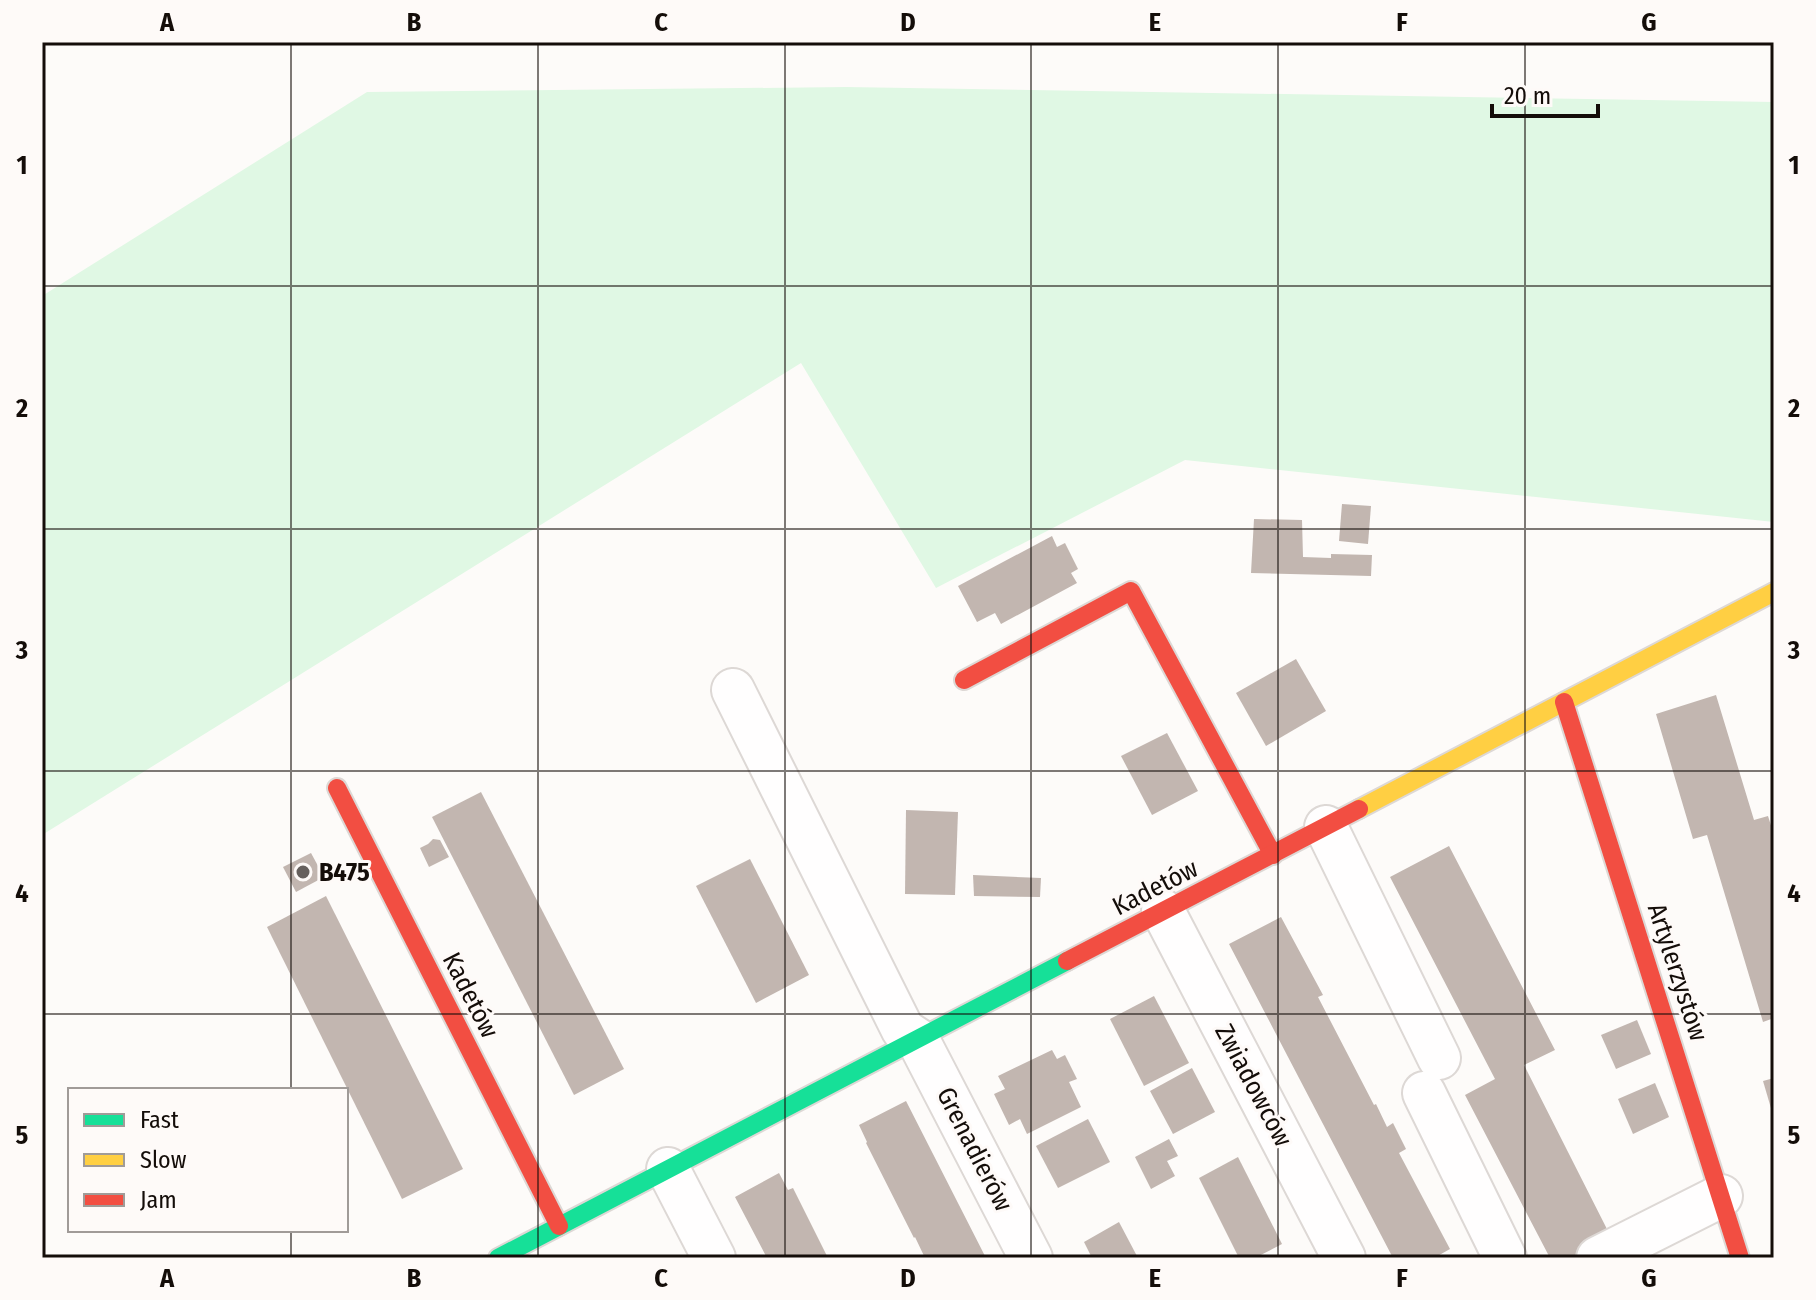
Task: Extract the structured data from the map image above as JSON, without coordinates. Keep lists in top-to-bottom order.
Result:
{
  "streets": {
    "street": [
      "Kadetów",
      "Artylerzystów",
      "Zwiadowców",
      "Grenadierów"
    ]
  },
  "crossings": [
    ["Kadetów", "Artylerzystów"],
    ["Kadetów", "Zwiadowców"],
    ["Kadetów", "Grenadierów"]
  ],
  "places": ["B475"],
  "legend": ["Fast", "Slow", "Jam"],
  "scale_bar": "20 m",
  "grid": {
    "columns": [
      "A",
      "B",
      "C",
      "D",
      "E",
      "F",
      "G"
    ],
    "rows": [
      "1",
      "2",
      "3",
      "4",
      "5"
    ]
  }
}
